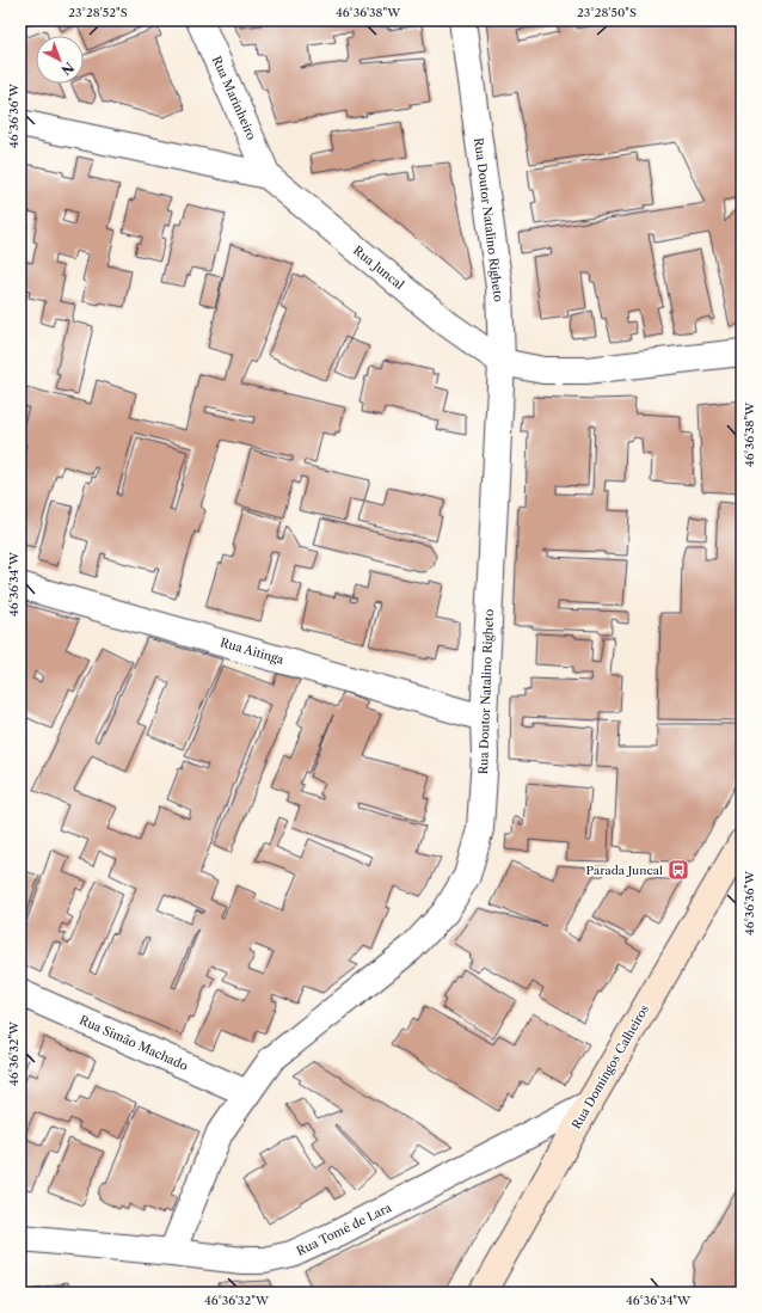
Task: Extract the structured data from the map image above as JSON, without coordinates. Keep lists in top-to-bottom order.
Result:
{
  "streets": {
    "main road": ["Rua Domingos Calheiros"],
    "street": [
      "Rua Marinheiro",
      "Rua Doutor Natalino Righeto",
      "Rua Juncal",
      "Rua Aitinga",
      "Rua Simão Machado",
      "Rua Tomé de Lara"
    ]
  },
  "crossings": [
    ["Rua Marinheiro", "Rua Juncal"],
    ["Rua Doutor Natalino Righeto", "Rua Juncal"],
    ["Rua Doutor Natalino Righeto", "Rua Aitinga"],
    ["Rua Doutor Natalino Righeto", "Rua Simão Machado"],
    ["Rua Doutor Natalino Righeto", "Rua Tomé de Lara"],
    ["Rua Domingos Calheiros", "Rua Tomé de Lara"]
  ],
  "places": {
    "bus stop": ["Parada Juncal"]
  },
  "north": "bottom right",
  "coordinates": [
    "23°28'52\"S",
    "46°36'38\"W",
    "23°28'50\"S",
    "46°36'36\"W",
    "46°36'34\"W",
    "46°36'32\"W"
  ]
}
